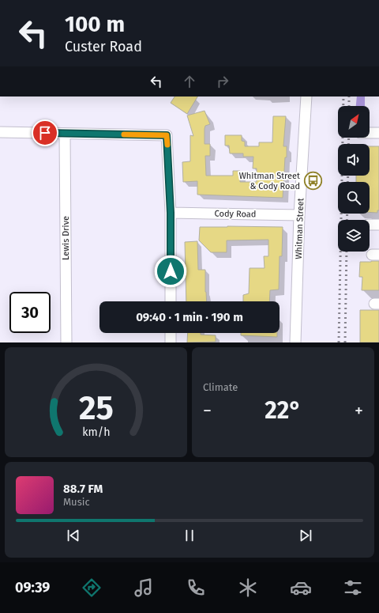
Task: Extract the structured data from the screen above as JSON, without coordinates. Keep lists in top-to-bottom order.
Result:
{
  "streets": {
    "street": ["Cody Road", "Whitman Street", "Lewis Drive"]
  },
  "crossings": [
    ["Cody Road", "Whitman Street"]
  ],
  "places": {
    "bus stop": ["Whitman Street & Cody Road"]
  },
  "north": "top right",
  "page": {
    "turn": ["100 m", "Custer Road"],
    "limit": "30",
    "trip": "09:40 · 1 min · 190 m",
    "tile": "Climate",
    "heat": ["−", "22°", "+"],
    "song": ["88.7 FM", "Music"],
    "tabs": "09:39",
    "gauge": ["25", "km/h"]
  }
}
